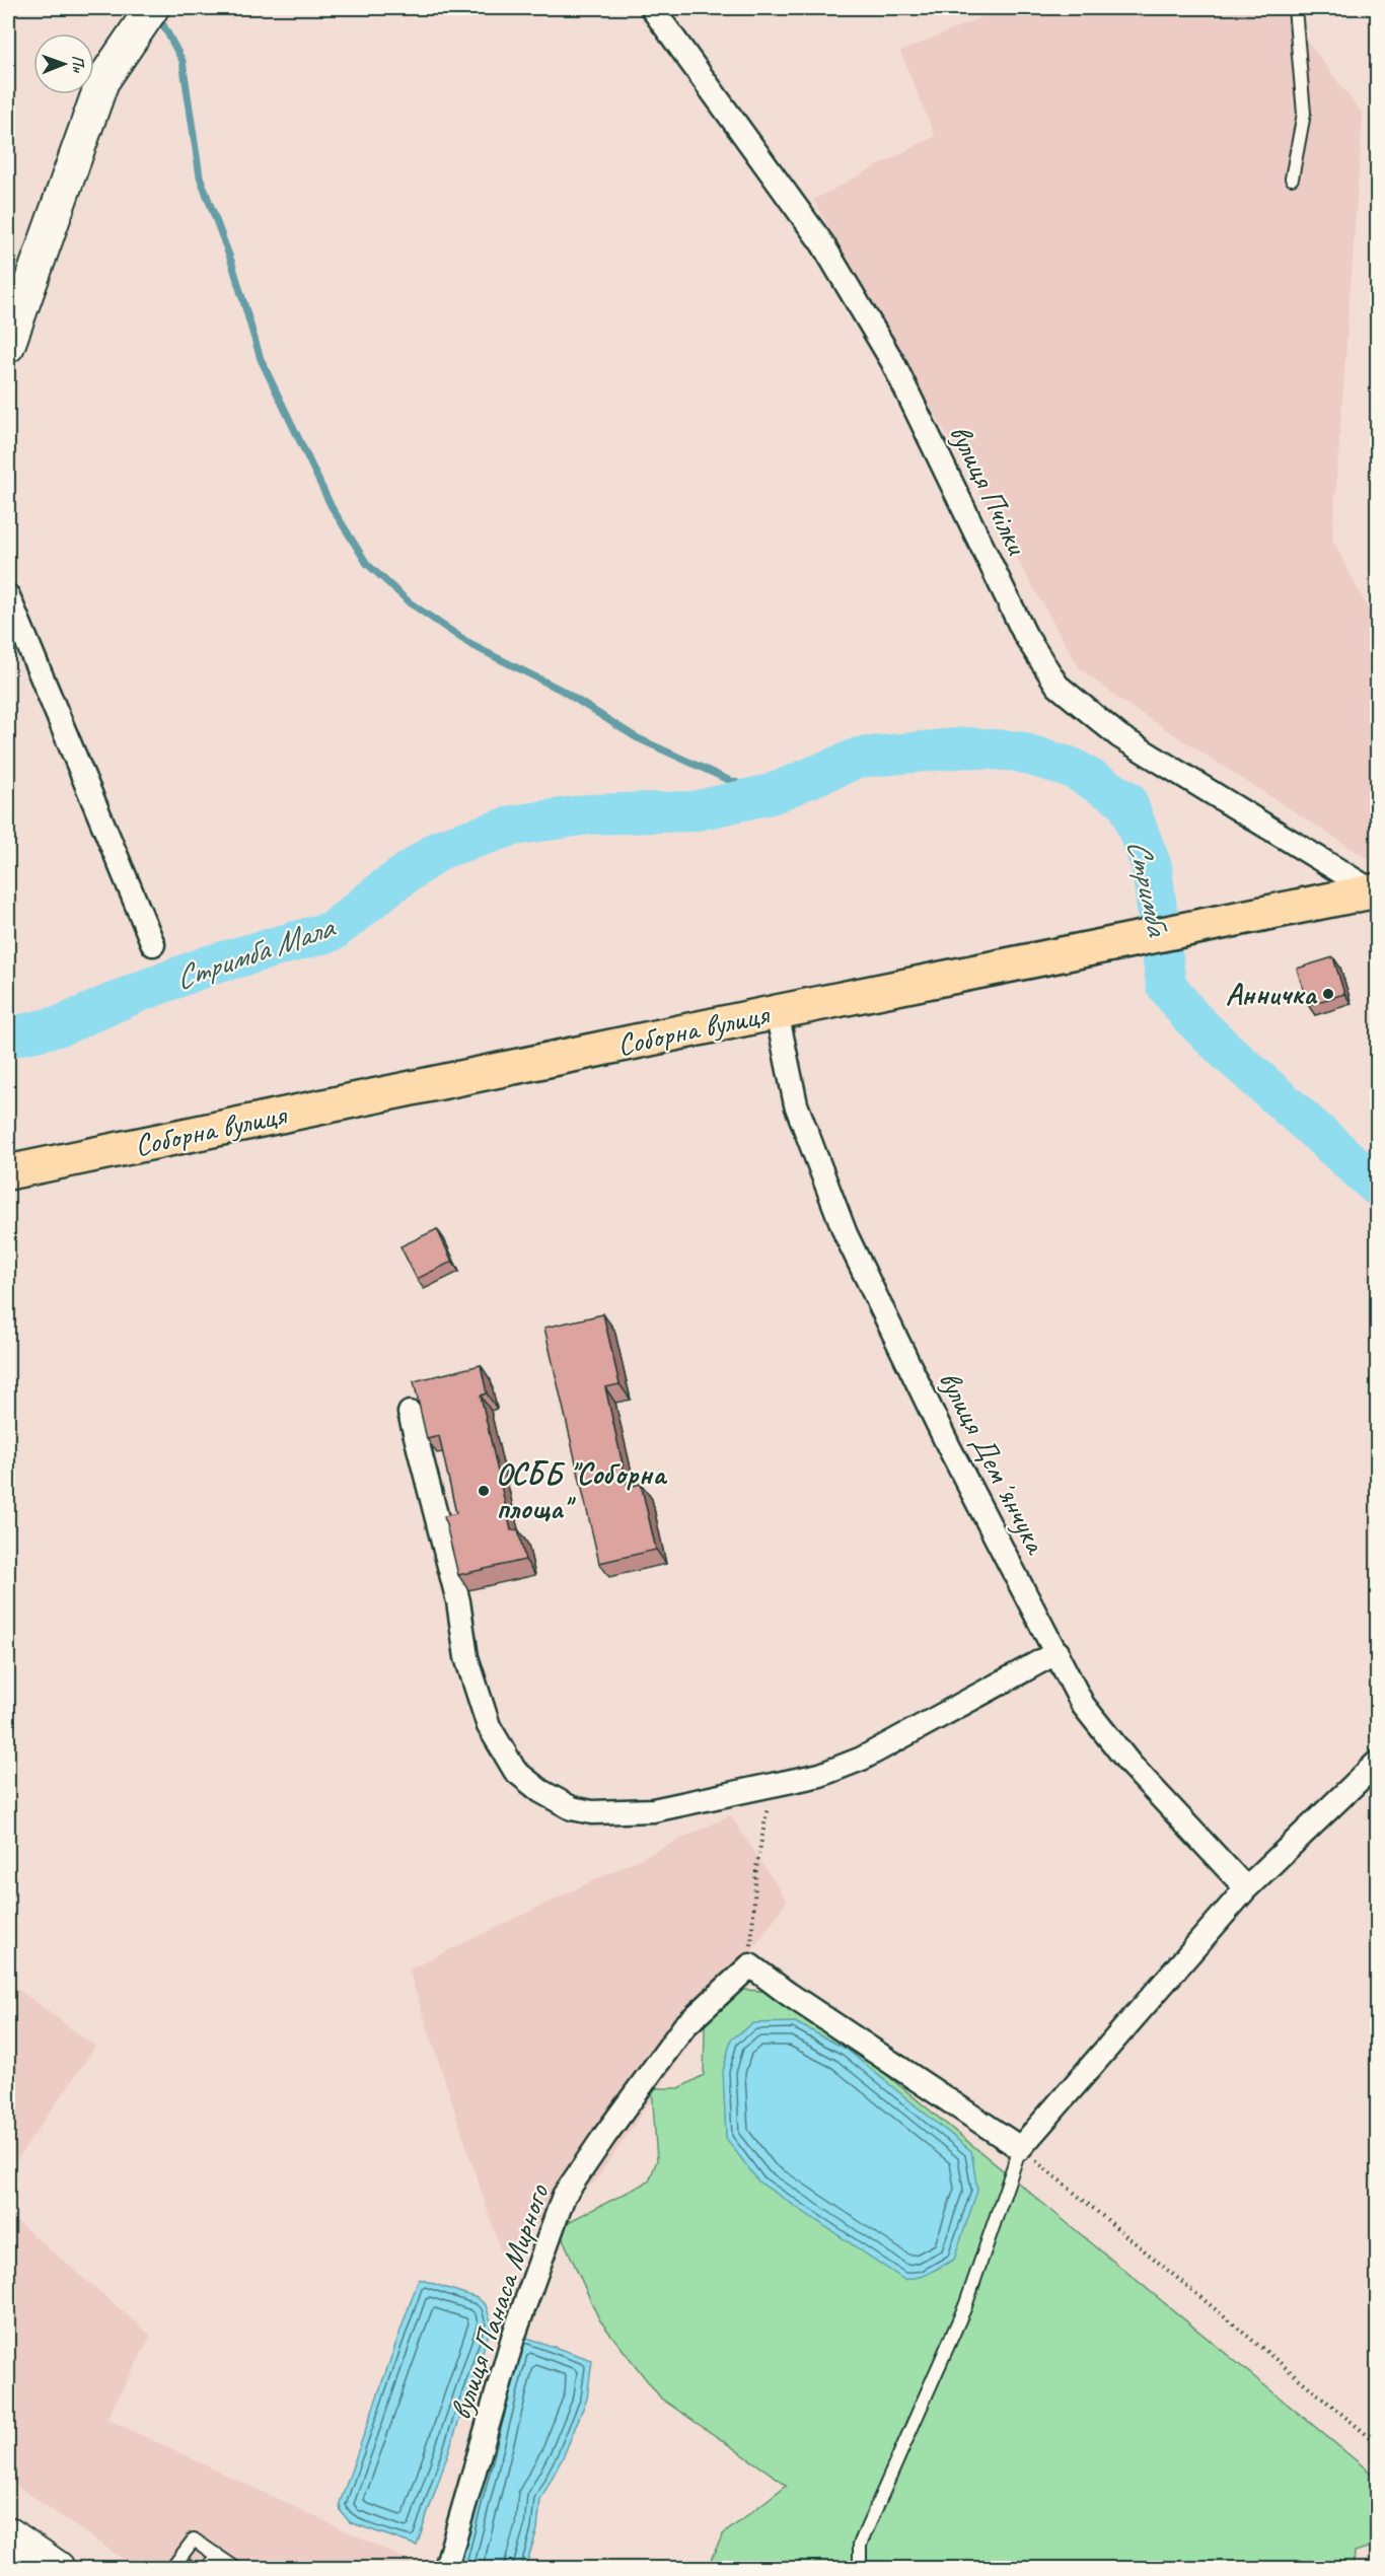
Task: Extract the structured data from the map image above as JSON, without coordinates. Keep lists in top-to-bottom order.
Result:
{
  "streets": {
    "main road": ["Соборна вулиця"],
    "street": ["вулиця Пчілки", "вулиця Демʼянчука", "вулиця Панаса Мирного"]
  },
  "crossings": [
    ["вулиця Пчілки", "Соборна вулиця"],
    ["Соборна вулиця", "вулиця Демʼянчука"]
  ],
  "water": ["Стримба", "Стримба Мала"],
  "places": ["Анничка", "ОСББ \"Соборна площа\""],
  "north": "right"
}
